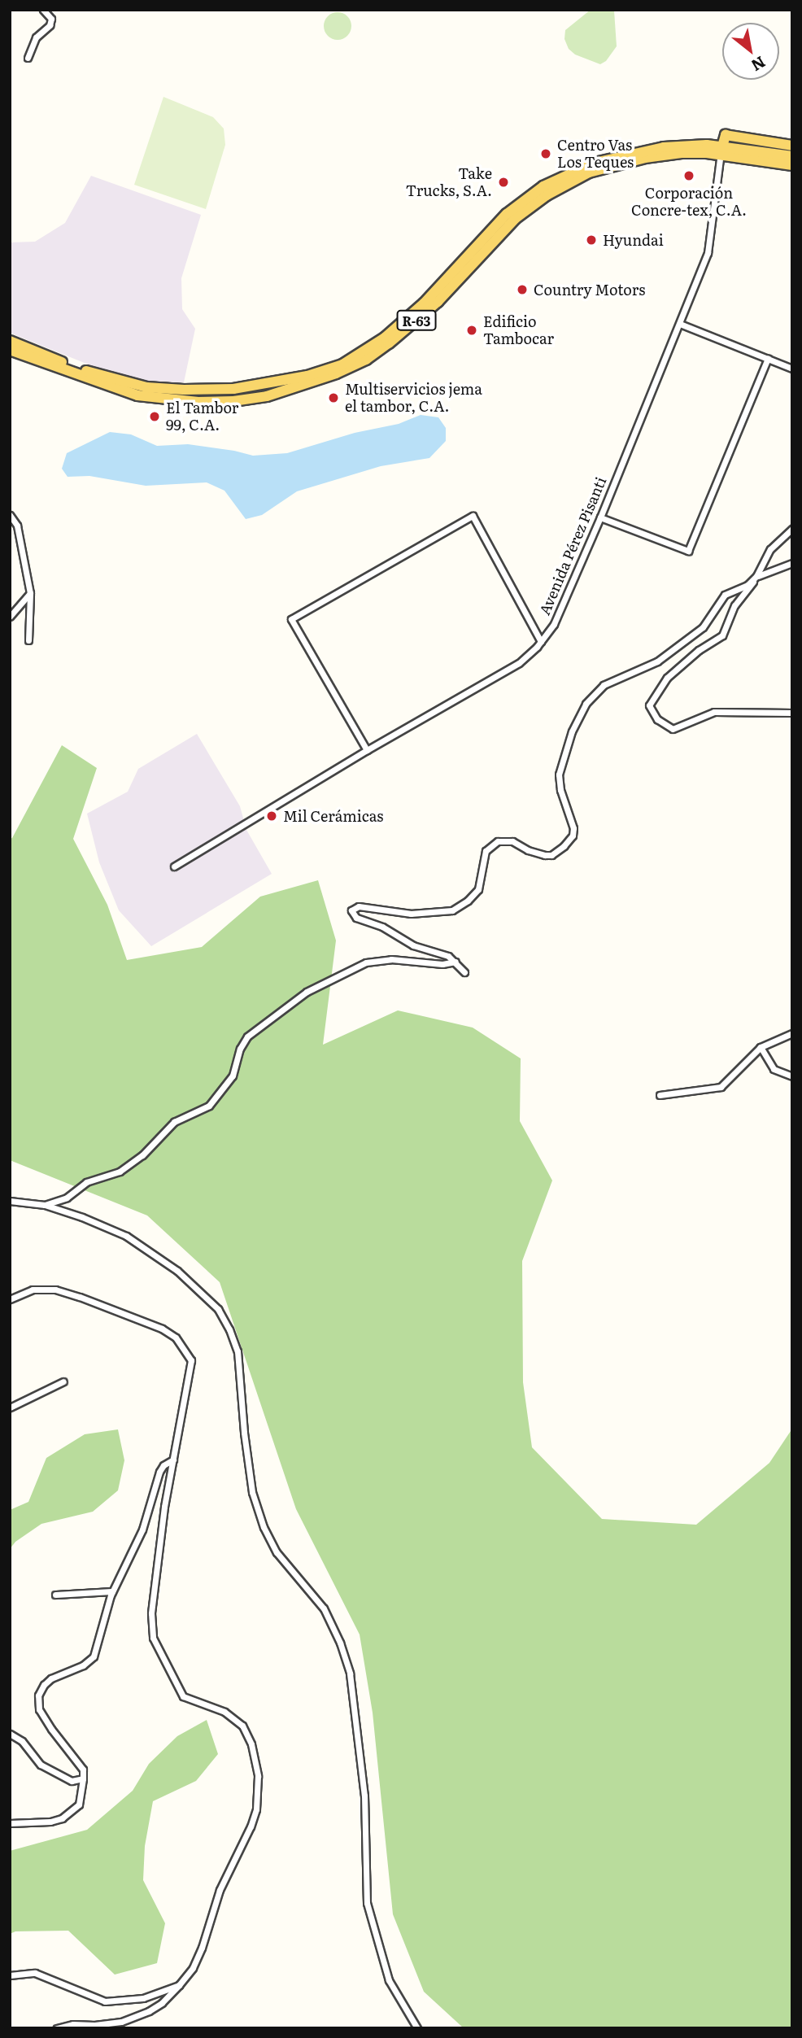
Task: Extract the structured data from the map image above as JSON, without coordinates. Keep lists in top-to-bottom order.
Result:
{
  "streets": {
    "main road": ["R-63"],
    "street": ["Avenida Pérez Pisanti"]
  },
  "crossings": [
    ["R-63", "Avenida Pérez Pisanti"]
  ],
  "places": [
    "Centro Vas Los Teques",
    "Corporación Concre-tex, C.A.",
    "Take Trucks, S.A.",
    "Hyundai",
    "Country Motors",
    "Edificio Tambocar",
    "Multiservicios jema el tambor, C.A.",
    "El Tambor 99, C.A.",
    "Mil Cerámicas"
  ],
  "north": "bottom right"
}
